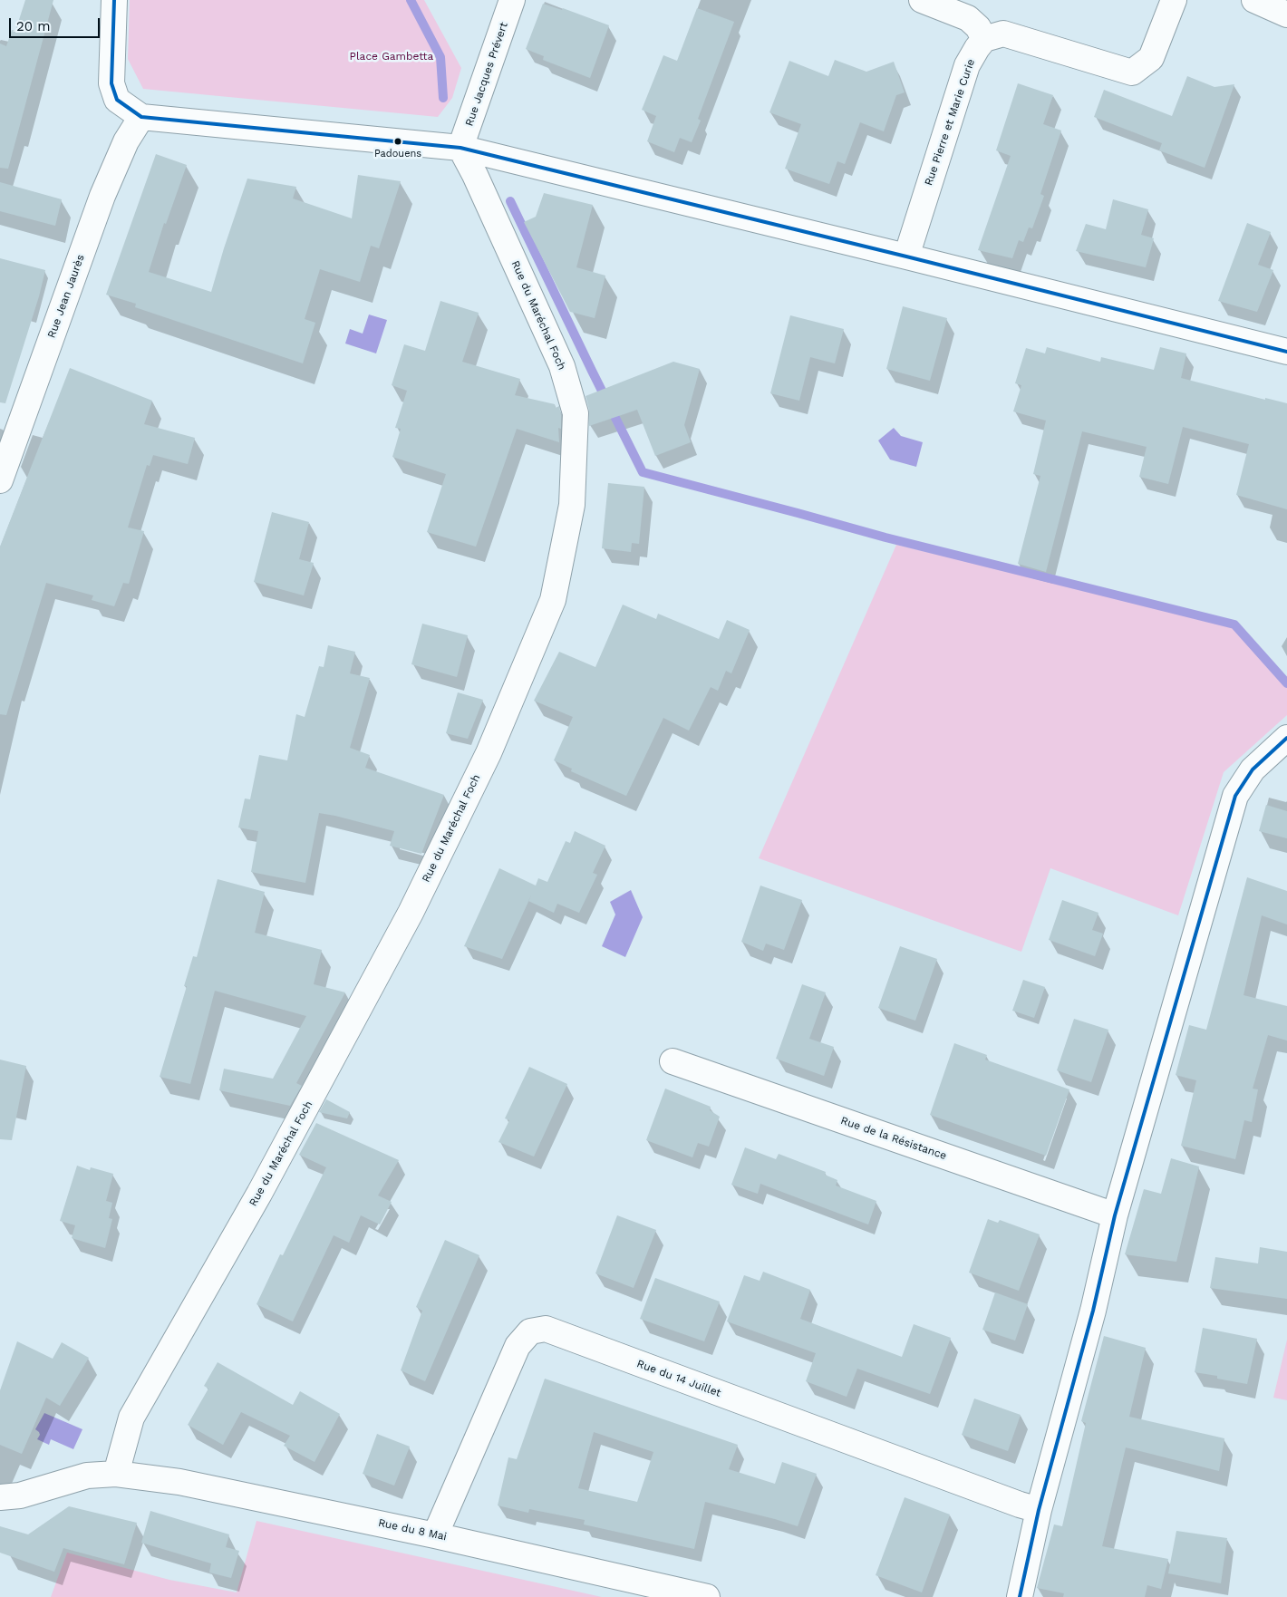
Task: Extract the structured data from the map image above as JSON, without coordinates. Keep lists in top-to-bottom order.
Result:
{
  "streets": {
    "street": [
      "Rue Jacques Prévert",
      "Rue Pierre et Marie Curie",
      "Rue Jean Jaurès",
      "Rue du Maréchal Foch",
      "Rue de la Résistance",
      "Rue du 14 Juillet",
      "Rue du 8 Mai"
    ]
  },
  "crossings": [
    ["Rue Jacques Prévert", "Rue du Maréchal Foch"],
    ["Rue du Maréchal Foch", "Rue du 8 Mai"],
    ["Rue du 14 Juillet", "Rue du 8 Mai"]
  ],
  "parks": ["Place Gambetta"],
  "places": ["Padouens"],
  "scale_bar": "20 m"
}
